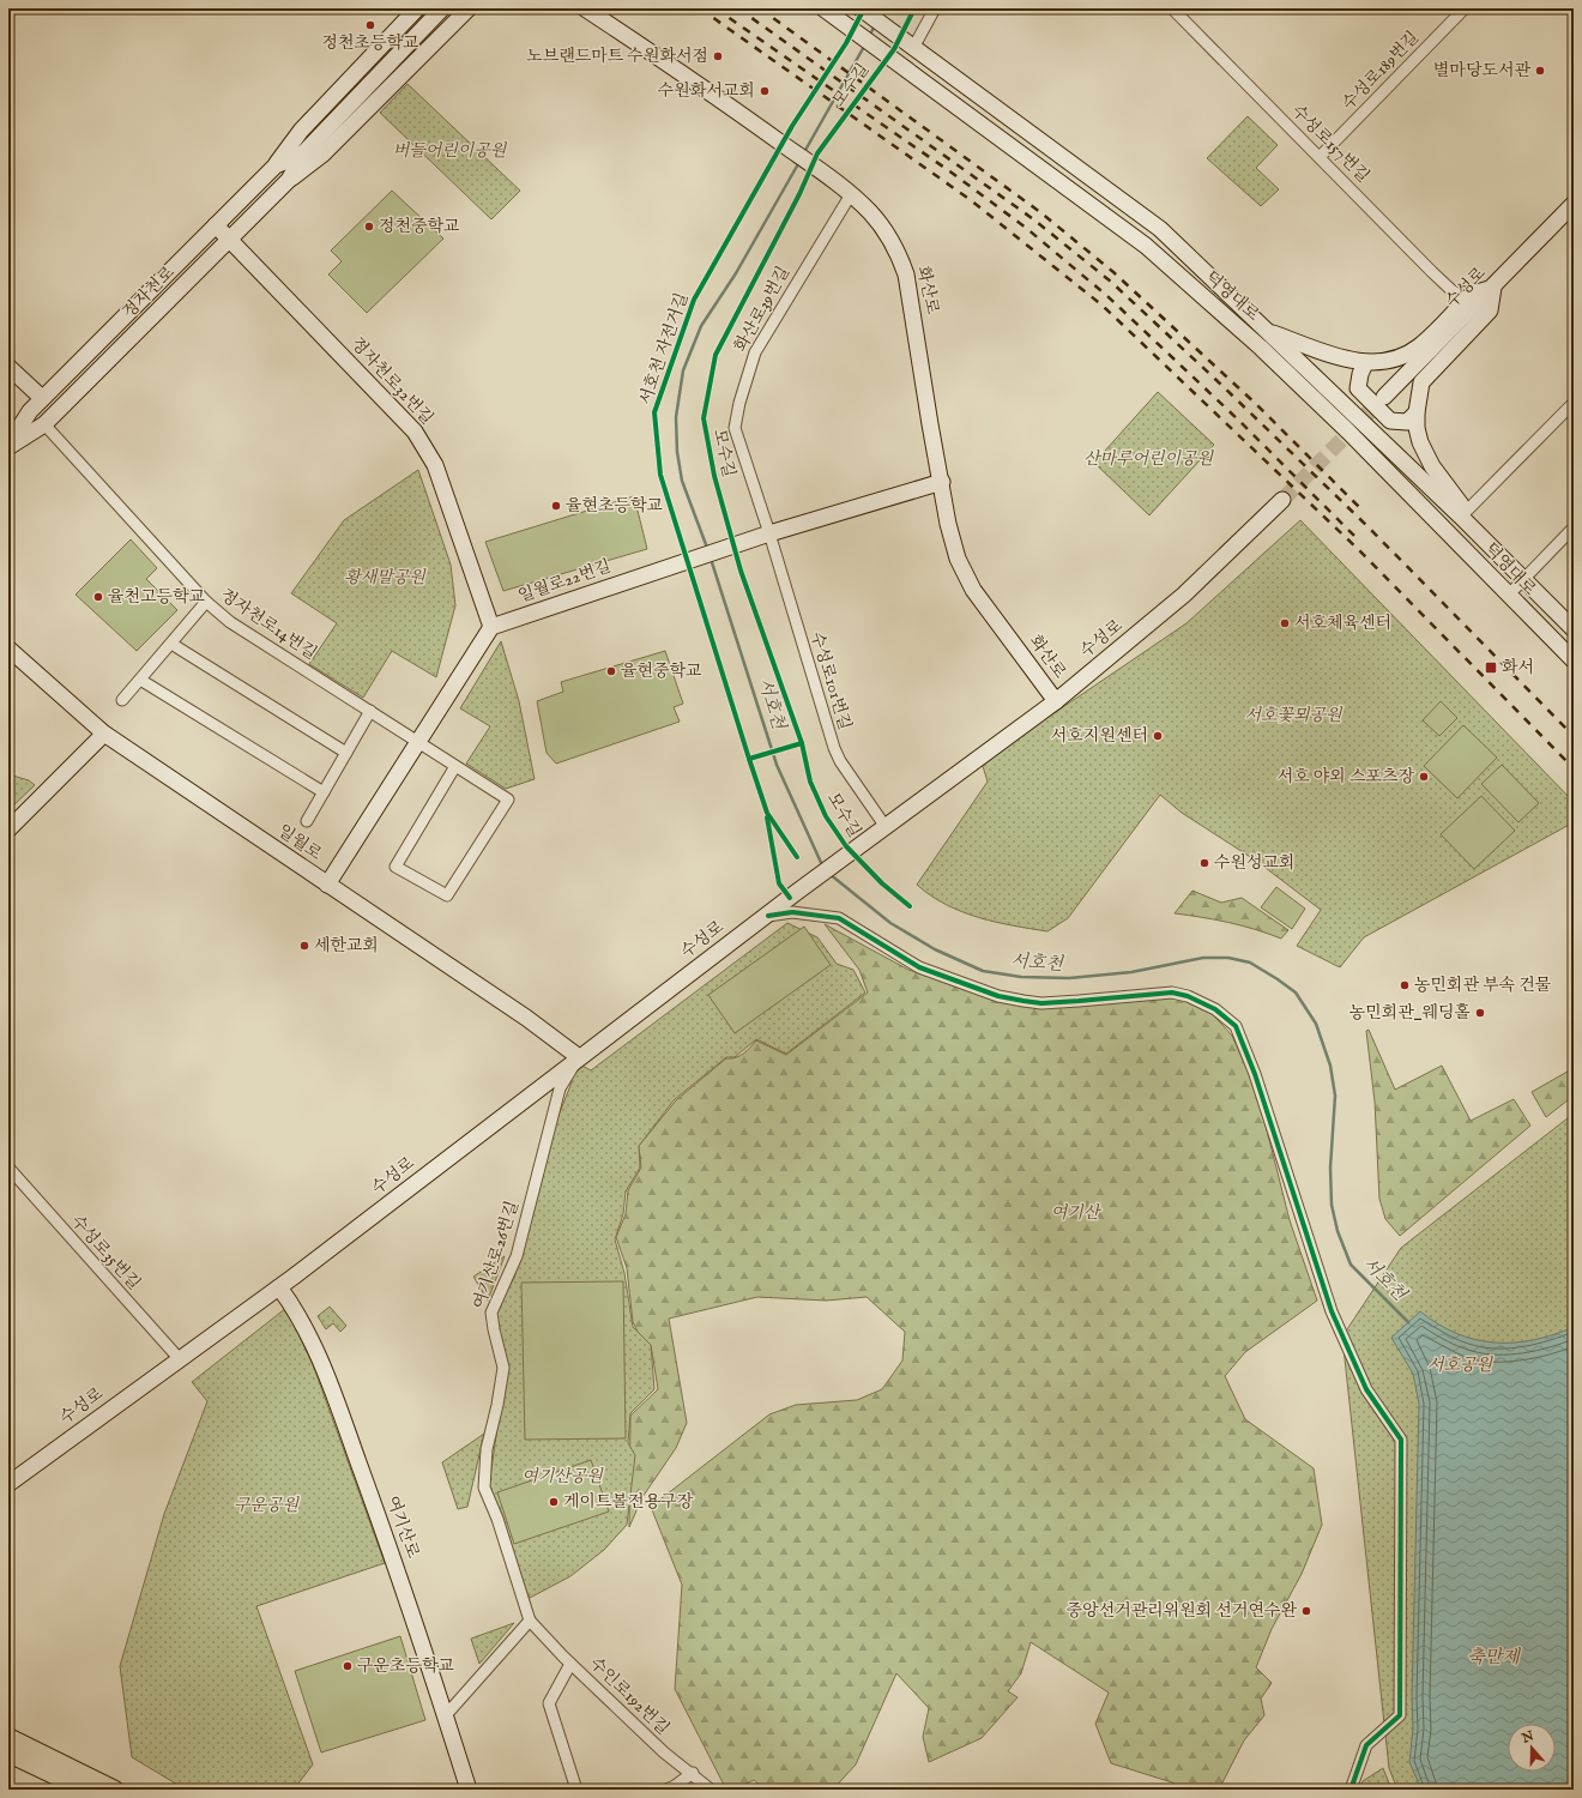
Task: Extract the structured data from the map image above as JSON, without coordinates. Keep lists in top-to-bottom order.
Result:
{
  "streets": {
    "street": [
      "수성로189번길",
      "수성로157번길",
      "수성로",
      "화산로",
      "정자천로",
      "덕영대로",
      "화산로39번길",
      "정자천로32번길",
      "일월로22번길",
      "정자천로14번길",
      "수성로101번길",
      "일월로",
      "수성로35번길",
      "여기산로26번길",
      "여기산로",
      "수인로192번길"
    ],
    "cycle path": ["모수길", "서호천 자전거길"]
  },
  "crossings": [
    ["수성로189번길", "수성로157번길"],
    ["수성로", "화산로"],
    ["수성로", "수성로101번길"],
    ["수성로", "일월로"],
    ["수성로", "수성로35번길"],
    ["수성로", "여기산로26번길"],
    ["수성로", "여기산로"],
    ["화산로", "화산로39번길"],
    ["화산로", "일월로22번길"],
    ["정자천로", "정자천로32번길"],
    ["정자천로", "정자천로14번길"],
    ["화산로39번길", "일월로22번길"],
    ["화산로39번길", "수성로101번길"],
    ["정자천로32번길", "일월로22번길"],
    ["일월로22번길", "수성로101번길"],
    ["일월로", "여기산로26번길"],
    ["여기산로26번길", "수인로192번길"]
  ],
  "water": ["서호천", "축만제"],
  "parks": [
    "버들어린이공원",
    "산마루어린이공원",
    "황새말공원",
    "서호꽃뫼공원",
    "여기산",
    "서호공원",
    "여기산공원",
    "구운공원"
  ],
  "places": {
    "other": [
      "정천초등학교",
      "노브랜드마트 수원화서점",
      "별마당도서관",
      "수원화서교회",
      "정천중학교",
      "율현초등학교",
      "율천고등학교",
      "서호체육센터",
      "율현중학교",
      "서호지원센터",
      "서호 야외 스포츠장",
      "수원성교회",
      "세한교회",
      "농민회관 부속 건물",
      "농민회관_웨딩홀",
      "게이트볼전용구장",
      "중앙선거관리위원회 선거연수완",
      "구운초등학교"
    ],
    "transit": ["화서"]
  },
  "north": "top"
}
